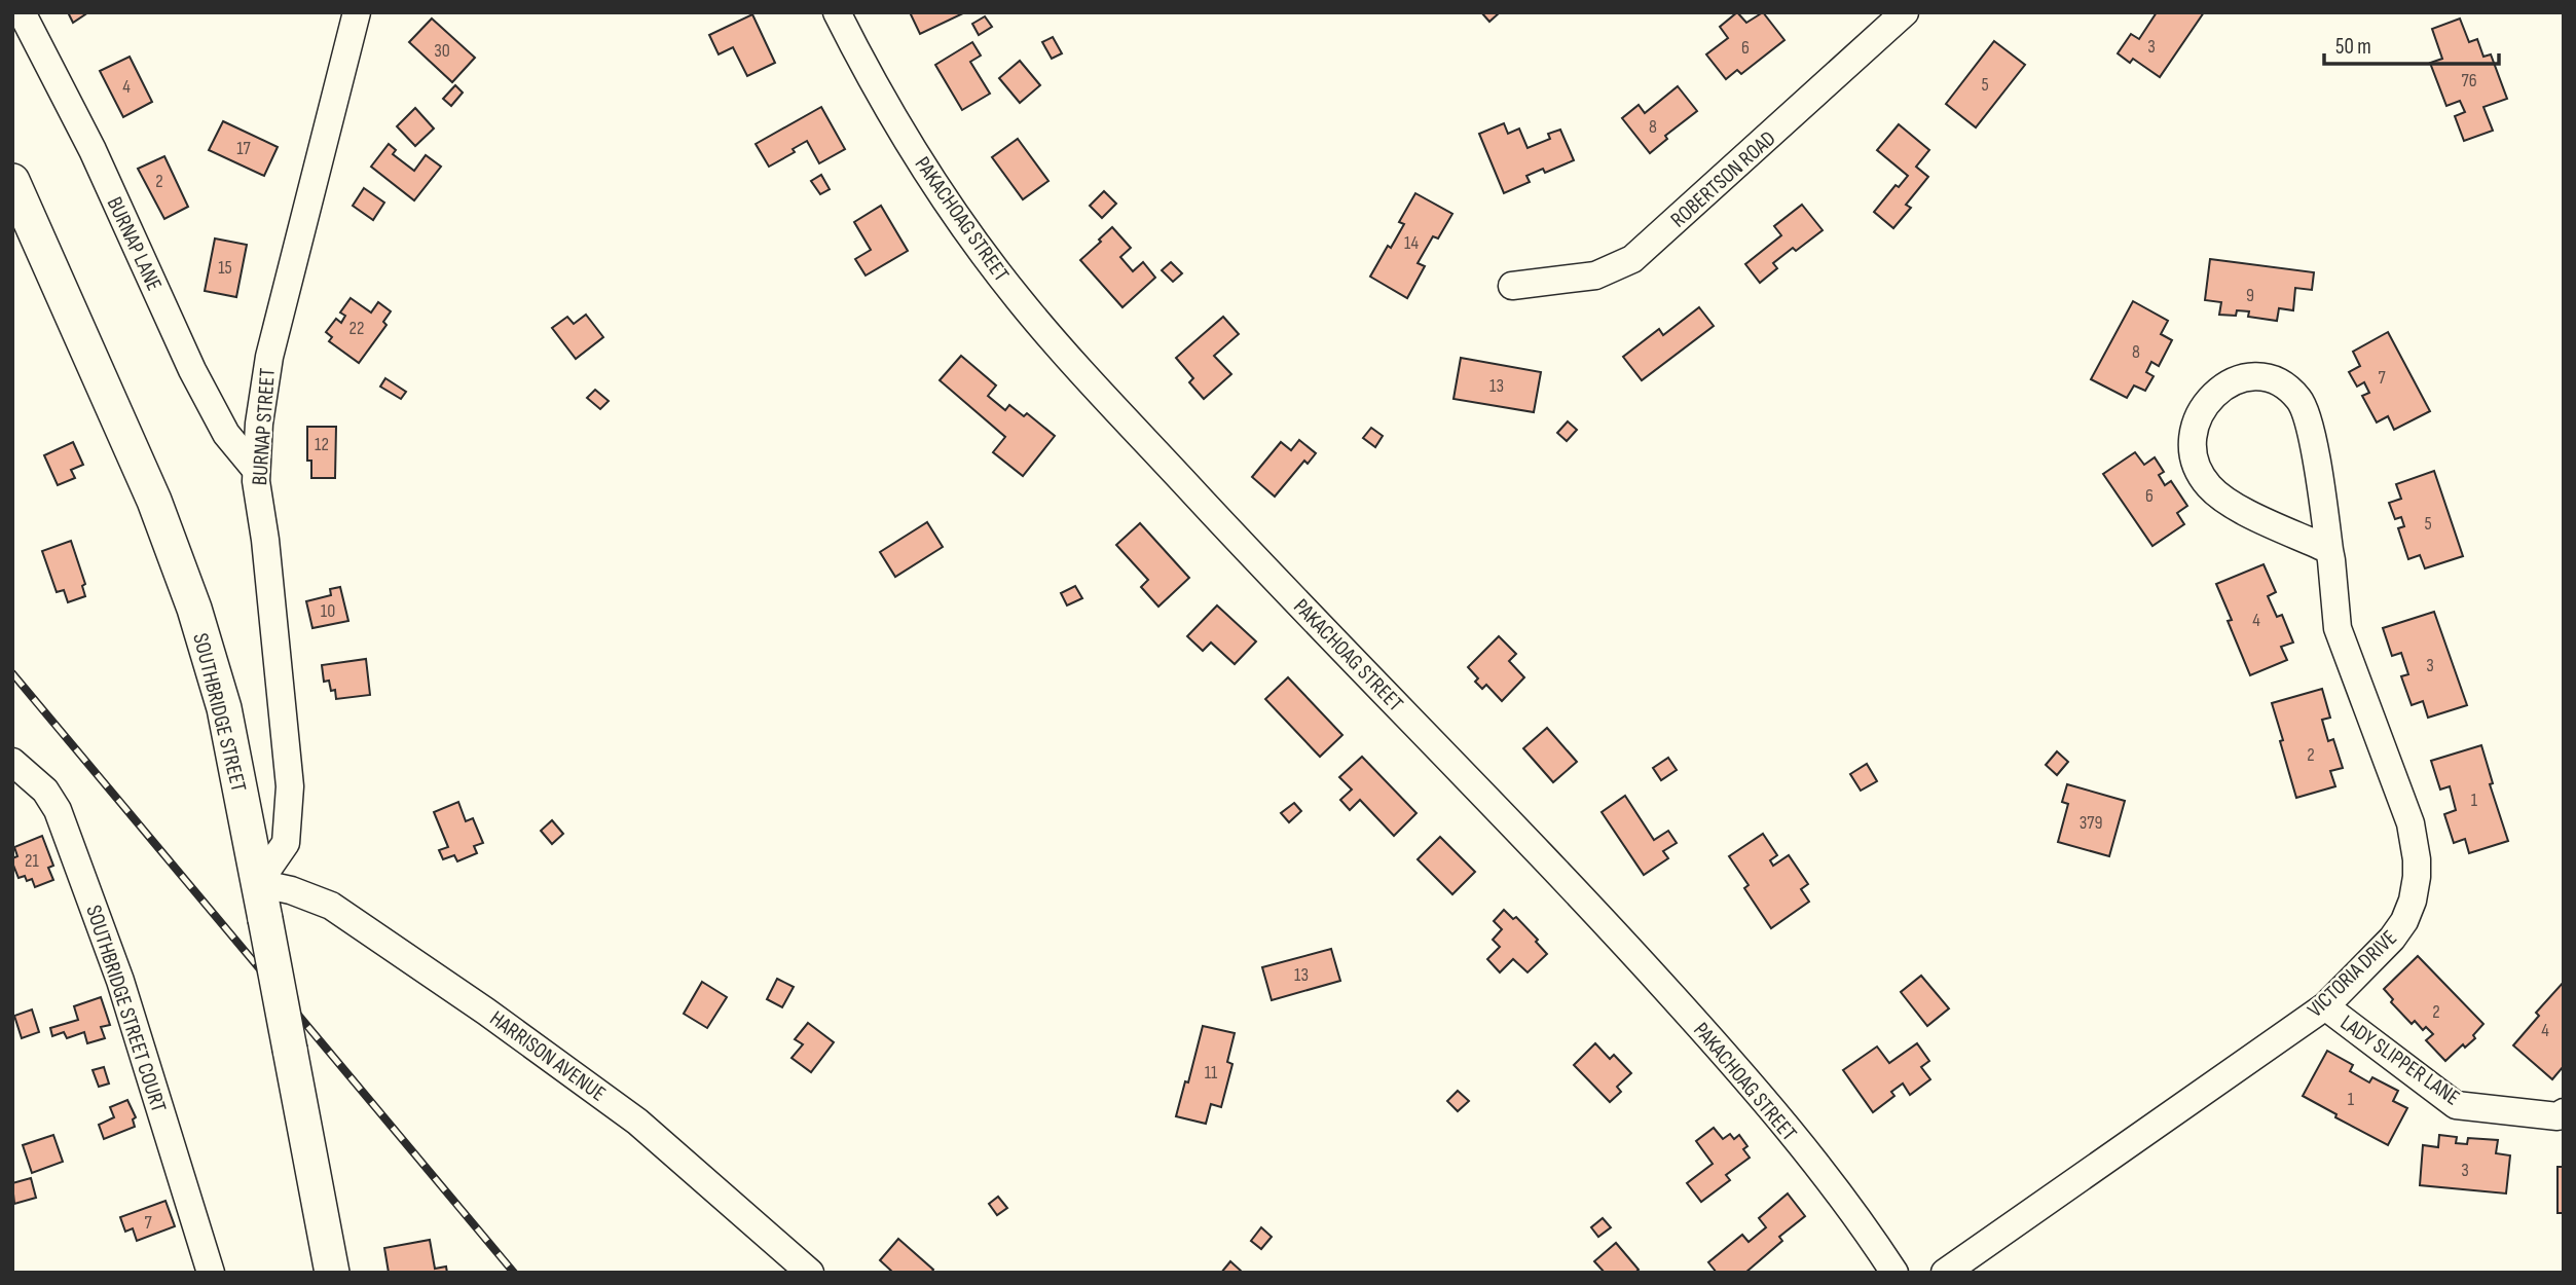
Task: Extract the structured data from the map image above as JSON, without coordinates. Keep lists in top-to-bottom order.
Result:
{
  "streets": {
    "main road": ["SOUTHBRIDGE STREET"],
    "street": [
      "ROBERTSON ROAD",
      "PAKACHOAG STREET",
      "BURNAP LANE",
      "BURNAP STREET",
      "VICTORIA DRIVE",
      "SOUTHBRIDGE STREET COURT",
      "HARRISON AVENUE",
      "LADY SLIPPER LANE"
    ]
  },
  "crossings": [
    ["BURNAP LANE", "BURNAP STREET"],
    ["BURNAP STREET", "SOUTHBRIDGE STREET"],
    ["BURNAP STREET", "HARRISON AVENUE"],
    ["SOUTHBRIDGE STREET", "HARRISON AVENUE"],
    ["VICTORIA DRIVE", "LADY SLIPPER LANE"]
  ],
  "house_numbers": [
    "3",
    "6",
    "30",
    "76",
    "5",
    "4",
    "8",
    "17",
    "2",
    "14",
    "15",
    "9",
    "22",
    "8",
    "7",
    "13",
    "12",
    "6",
    "5",
    "10",
    "4",
    "3",
    "2",
    "1",
    "379",
    "21",
    "13",
    "2",
    "4",
    "11",
    "1",
    "3",
    "7"
  ],
  "scale_bar": "50 m"
}
